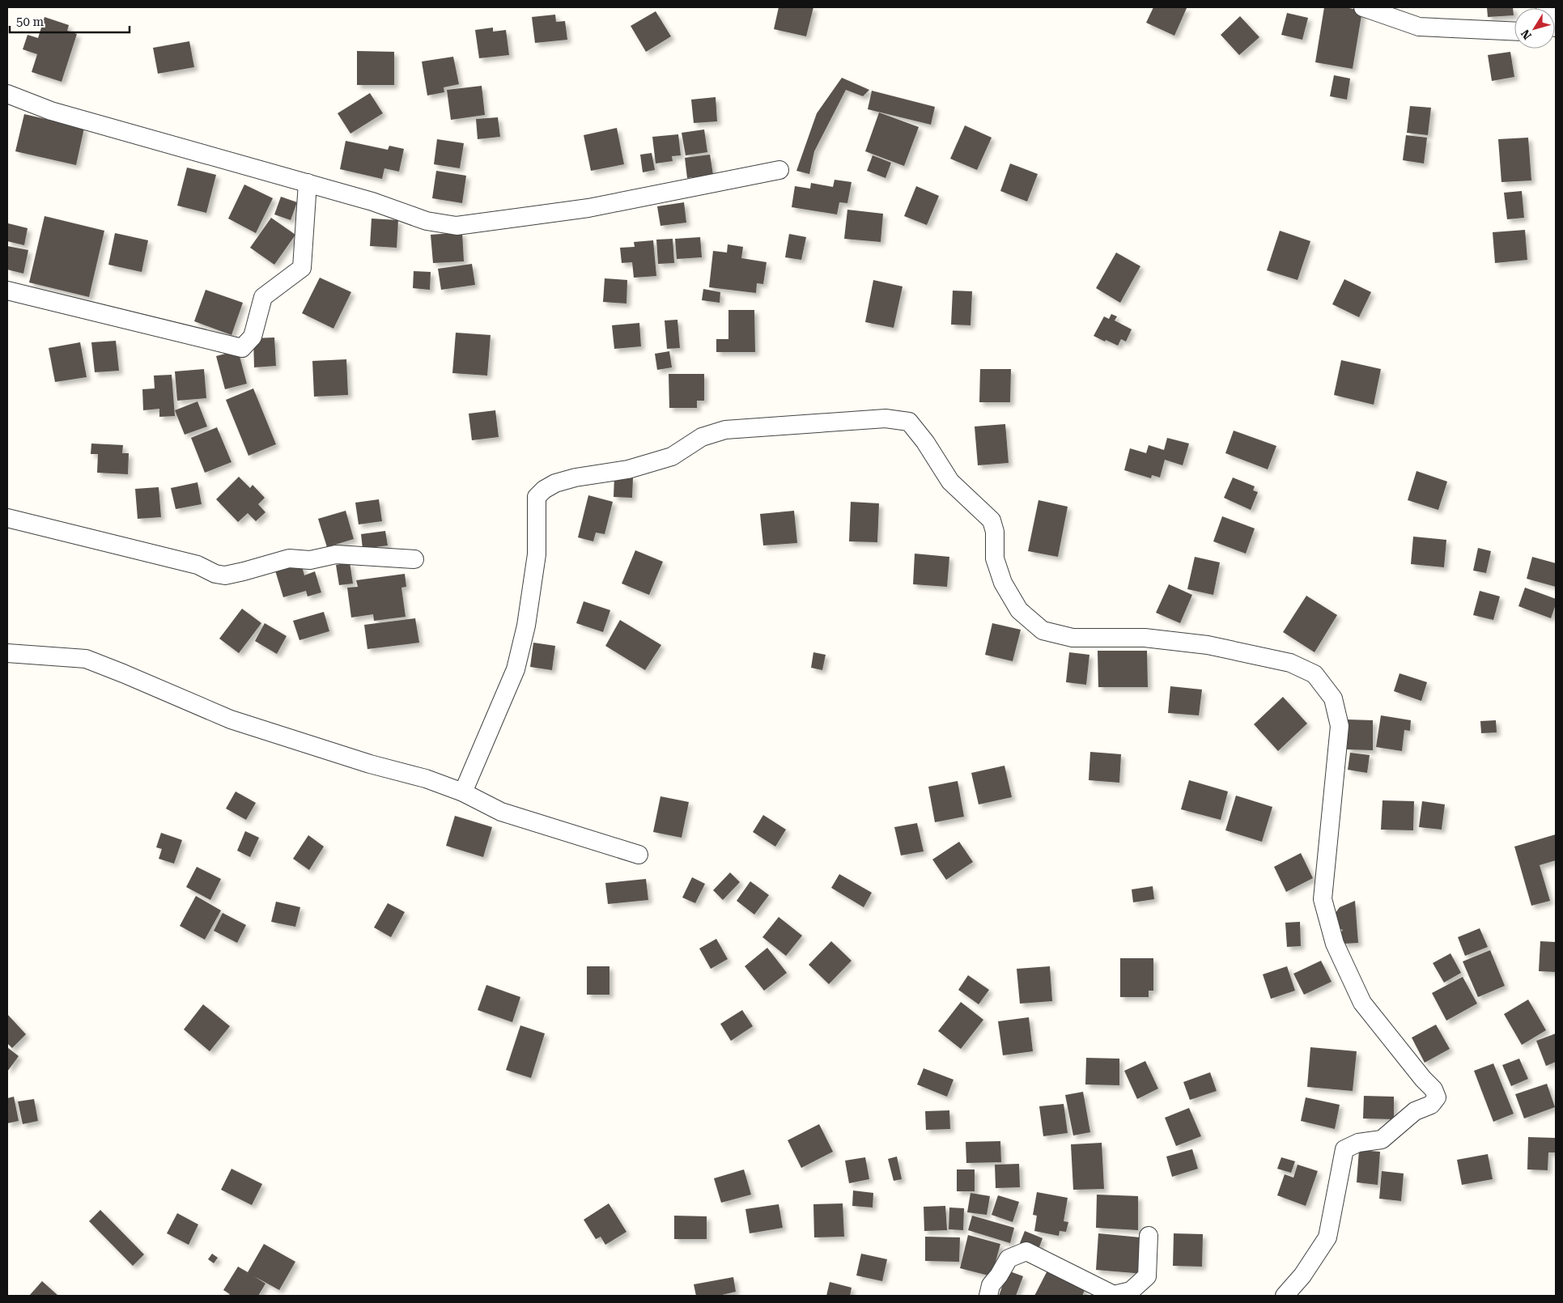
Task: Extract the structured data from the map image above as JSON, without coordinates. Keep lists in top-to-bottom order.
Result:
{
  "scale_bar": "50 m",
  "north": "bottom left"
}
